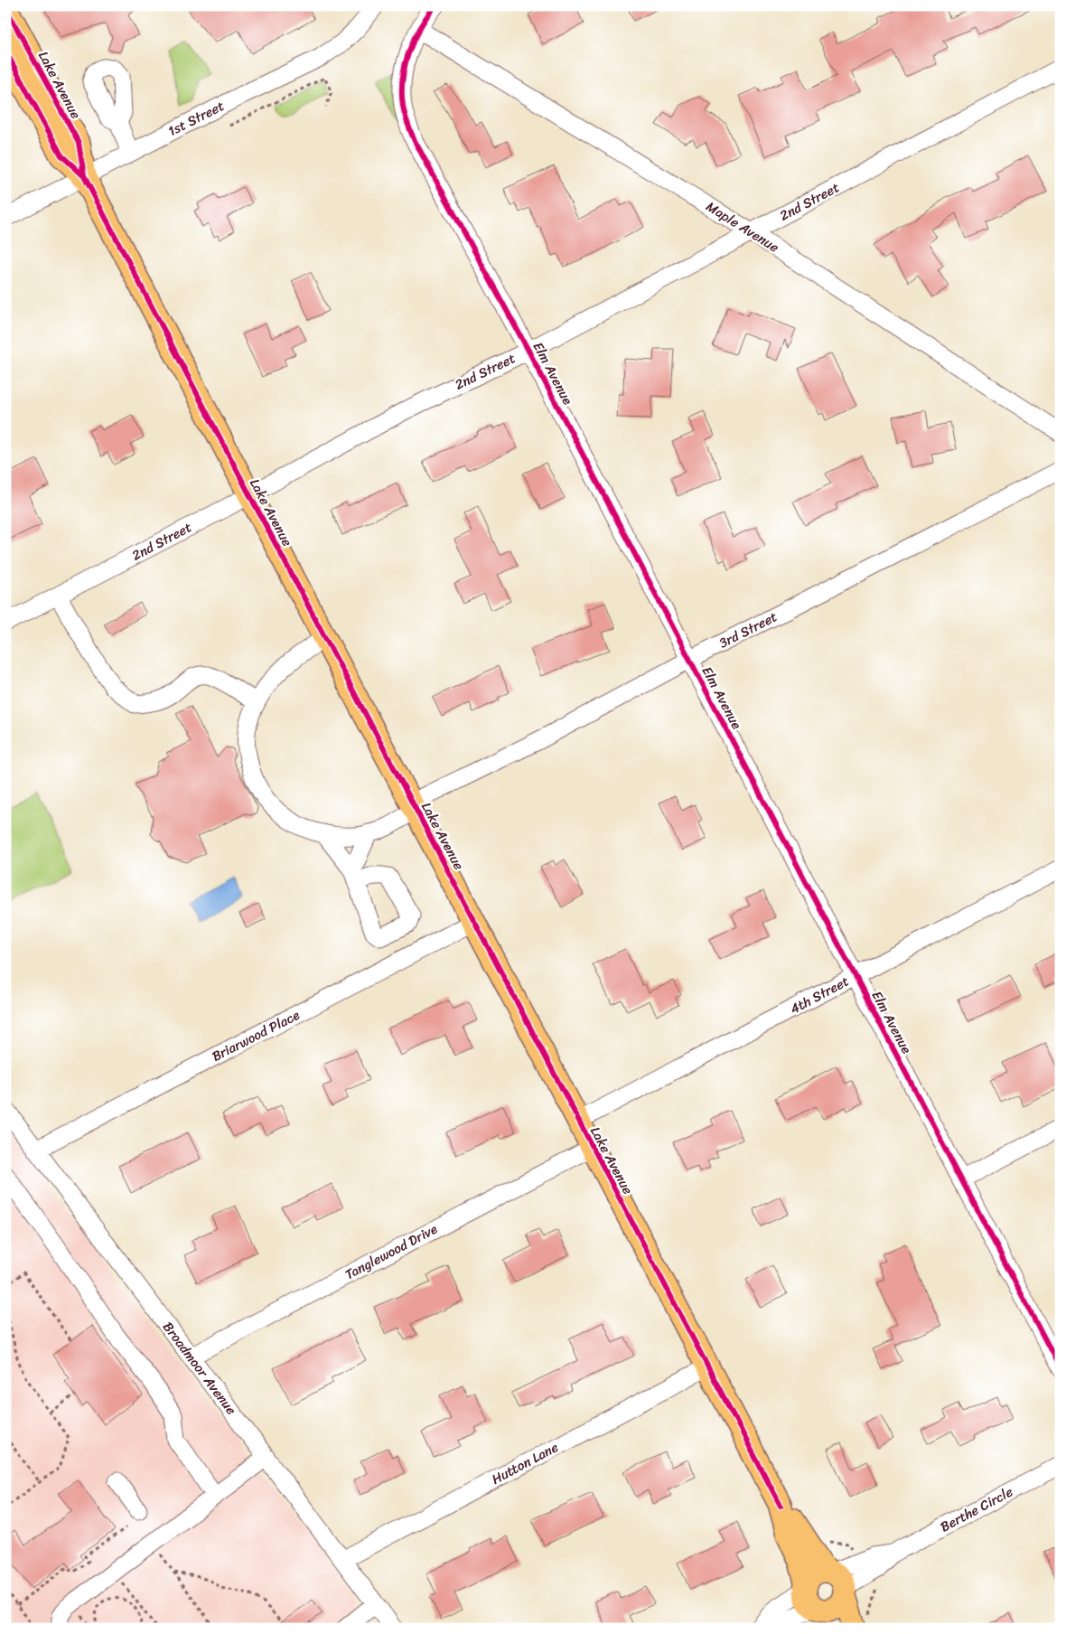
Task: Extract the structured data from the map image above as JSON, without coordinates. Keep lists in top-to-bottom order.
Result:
{
  "streets": {
    "main road": ["Lake Avenue"],
    "street": [
      "1st Street",
      "2nd Street",
      "Maple Avenue",
      "Elm Avenue",
      "3rd Street",
      "4th Street",
      "Briarwood Place",
      "Tanglewood Drive",
      "Broadmoor Avenue",
      "Hutton Lane",
      "Berthe Circle"
    ]
  },
  "crossings": [
    ["Lake Avenue", "1st Street"],
    ["Lake Avenue", "2nd Street"],
    ["Lake Avenue", "3rd Street"],
    ["Lake Avenue", "4th Street"],
    ["Lake Avenue", "Briarwood Place"],
    ["Lake Avenue", "Tanglewood Drive"],
    ["Lake Avenue", "Hutton Lane"],
    ["Lake Avenue", "Berthe Circle"],
    ["2nd Street", "Maple Avenue"],
    ["2nd Street", "Elm Avenue"],
    ["Maple Avenue", "Elm Avenue"],
    ["Elm Avenue", "3rd Street"],
    ["Elm Avenue", "4th Street"],
    ["Briarwood Place", "Broadmoor Avenue"],
    ["Tanglewood Drive", "Broadmoor Avenue"],
    ["Broadmoor Avenue", "Hutton Lane"]
  ]
}
